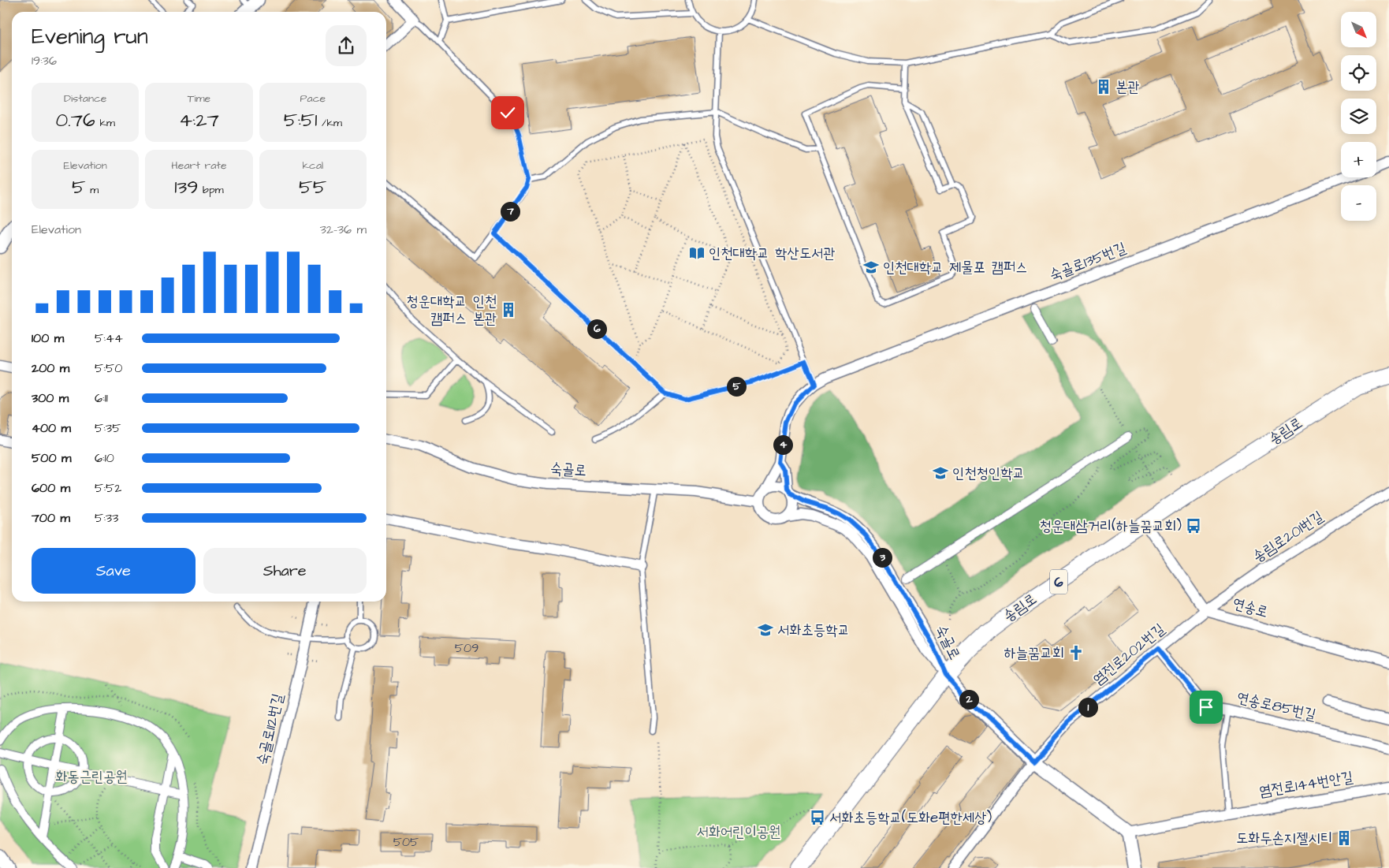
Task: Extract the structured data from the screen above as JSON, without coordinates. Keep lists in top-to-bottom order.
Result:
{
  "streets": {
    "main road": ["송림로", "6"],
    "street": [
      "숙골로135번길",
      "숙골로",
      "송림로201번길",
      "연송로",
      "염전로202번길",
      "연송로85번길",
      "숙골로112번길",
      "염전로144번안길"
    ]
  },
  "crossings": [
    ["숙골로135번길", "숙골로"],
    ["송림로", "숙골로"],
    ["송림로201번길", "연송로"],
    ["송림로201번길", "염전로202번길"],
    ["연송로", "염전로202번길"],
    ["염전로202번길", "연송로85번길"]
  ],
  "parks": ["화동근린공원", "서화어린이공원"],
  "places": {
    "building": ["본관", "청운대학교 인천 캠퍼스 본관", "도화두손지젤시티"],
    "library": ["인천대학교 학산도서관"],
    "school or university": ["인천대학교 제물포 캠퍼스", "인천청인학교", "서화초등학교"],
    "bus stop": ["청운대삼거리(하늘꿈교회)", "서화초등학교(도화e편한세상)"],
    "church": ["하늘꿈교회"]
  },
  "house_numbers": ["509", "505"],
  "north": "bottom right",
  "page": {
    "map_buttons": ["+", "−"],
    "heading": ["Evening run", "19:36"],
    "stats": [
      ["Distance", "0.76 km"],
      ["Time", "4:27"],
      ["Pace", "5:51 /km"],
      ["Elevation", "5 m"],
      ["Heart rate", "139 bpm"],
      ["kcal", "55"]
    ],
    "pins": [
      "7",
      "6",
      "5",
      "4",
      "3",
      "2",
      "1"
    ],
    "chart": ["Elevation", "32–36 m"],
    "list": [
      {
        "name": "100 m",
        "note": "5:44"
      },
      {
        "name": "200 m",
        "note": "5:50"
      },
      {
        "name": "300 m",
        "note": "6:11"
      },
      {
        "name": "400 m",
        "note": "5:35"
      },
      {
        "name": "500 m",
        "note": "6:10"
      },
      {
        "name": "600 m",
        "note": "5:52"
      },
      {
        "name": "700 m",
        "note": "5:33"
      }
    ],
    "buttons": ["Save", "Share"]
  }
}
